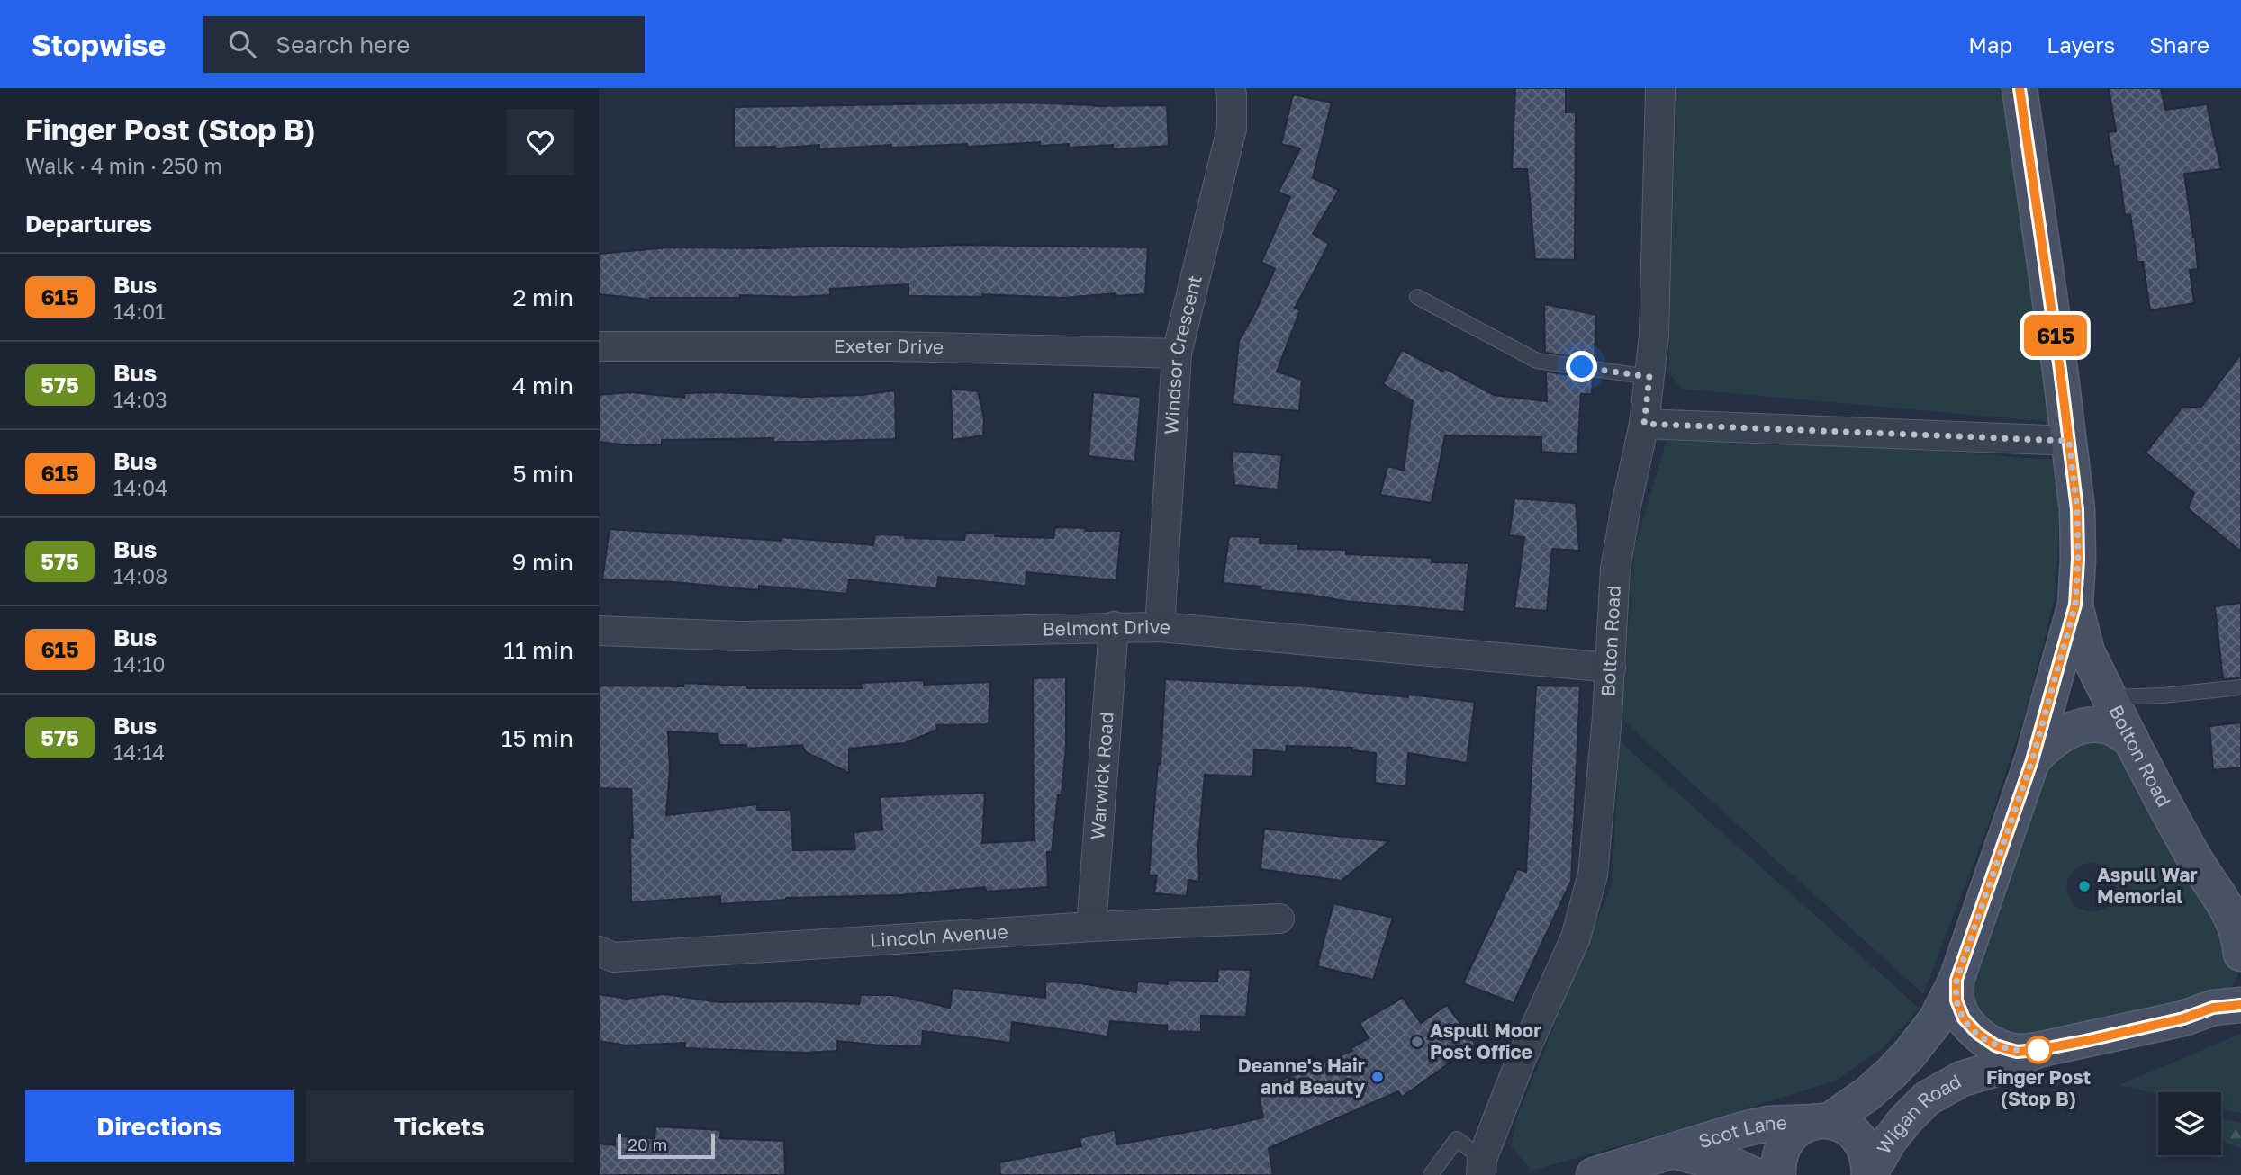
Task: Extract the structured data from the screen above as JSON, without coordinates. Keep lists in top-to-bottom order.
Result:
{
  "streets": {
    "main road": ["Bolton Road", "Wigan Road", "Scot Lane"],
    "street": [
      "Exeter Drive",
      "Windsor Crescent",
      "Belmont Drive",
      "Warwick Road",
      "Lincoln Avenue"
    ]
  },
  "crossings": [
    ["Exeter Drive", "Windsor Crescent"],
    ["Windsor Crescent", "Belmont Drive"],
    ["Belmont Drive", "Bolton Road"],
    ["Belmont Drive", "Warwick Road"],
    ["Bolton Road", "Wigan Road"],
    ["Bolton Road", "Scot Lane"],
    ["Warwick Road", "Lincoln Avenue"]
  ],
  "places": [
    "Aspull War Memorial",
    "Aspull Moor Post Office",
    "Finger Post (Stop B)",
    "Deanne's Hair and Beauty"
  ],
  "lines": ["bus line 615"],
  "scale_bar": "20 m",
  "page": {
    "header": "Stopwise",
    "search": "Search here",
    "nav": ["Map", "Layers", "Share"],
    "heading": [
      ["Finger Post (Stop B)", "Walk · 4 min · 250 m"],
      "Departures"
    ],
    "on_map": "615",
    "list": [
      {
        "mark": "615",
        "name": "Bus",
        "note": "14:01",
        "value": "2 min"
      },
      {
        "mark": "575",
        "name": "Bus",
        "note": "14:03",
        "value": "4 min"
      },
      {
        "mark": "615",
        "name": "Bus",
        "note": "14:04",
        "value": "5 min"
      },
      {
        "mark": "575",
        "name": "Bus",
        "note": "14:08",
        "value": "9 min"
      },
      {
        "mark": "615",
        "name": "Bus",
        "note": "14:10",
        "value": "11 min"
      },
      {
        "mark": "575",
        "name": "Bus",
        "note": "14:14",
        "value": "15 min"
      }
    ],
    "buttons": ["Directions", "Tickets"],
    "scale": "20 m"
  }
}
